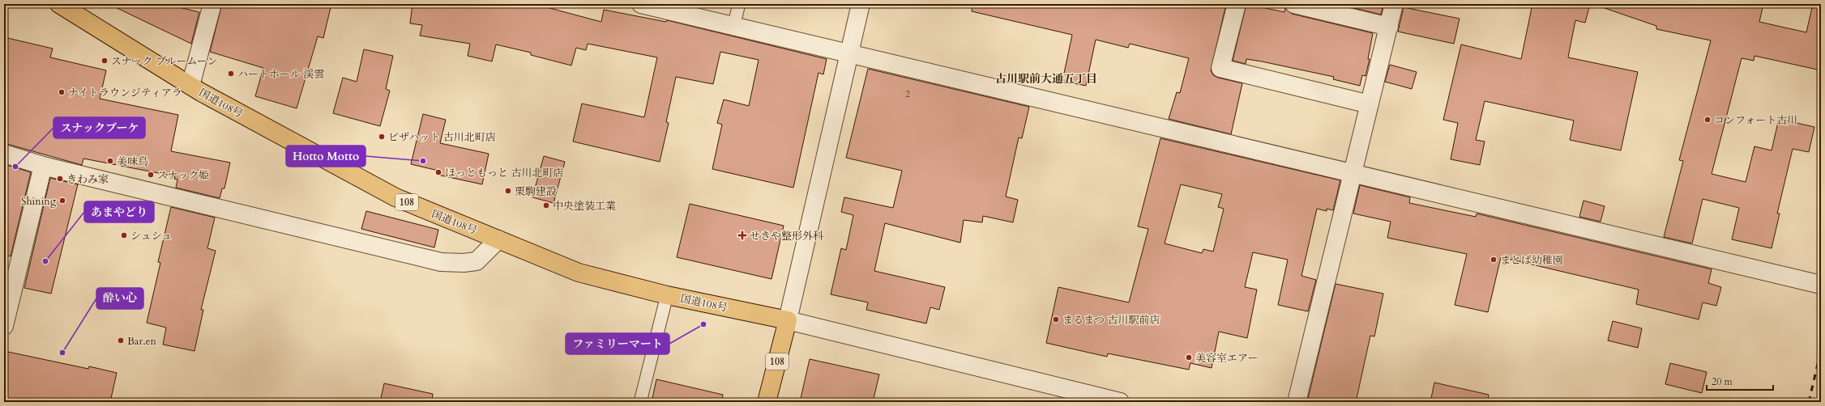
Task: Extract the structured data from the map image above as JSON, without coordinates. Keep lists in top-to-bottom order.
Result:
{
  "streets": {
    "highway": ["国道108号", "108"]
  },
  "crossings": [
    ["国道108号", "108"]
  ],
  "districts": ["古川駅前大通五丁目"],
  "places": {
    "other": [
      "スナック ブルームーン",
      "ハートホール 渓雲",
      "ナイトラウンジティアラ",
      "コンフォート古川",
      "ピザハット 古川北町店",
      "美味鳥",
      "Hotto Motto",
      "スナックブーケ",
      "ほっともっと 古川北町店",
      "スナック姫",
      "きわみ家",
      "栗駒建設",
      "Shining",
      "中央塗装工業",
      "シュシュ",
      "まとば幼稚園",
      "あまやどり",
      "まるまつ 古川駅前店",
      "ファミリーマート",
      "Bar.en",
      "酔い心",
      "美容室エアー"
    ],
    "health": ["せきや整形外科"]
  },
  "house_numbers": ["2"],
  "scale_bar": "20 m"
}
